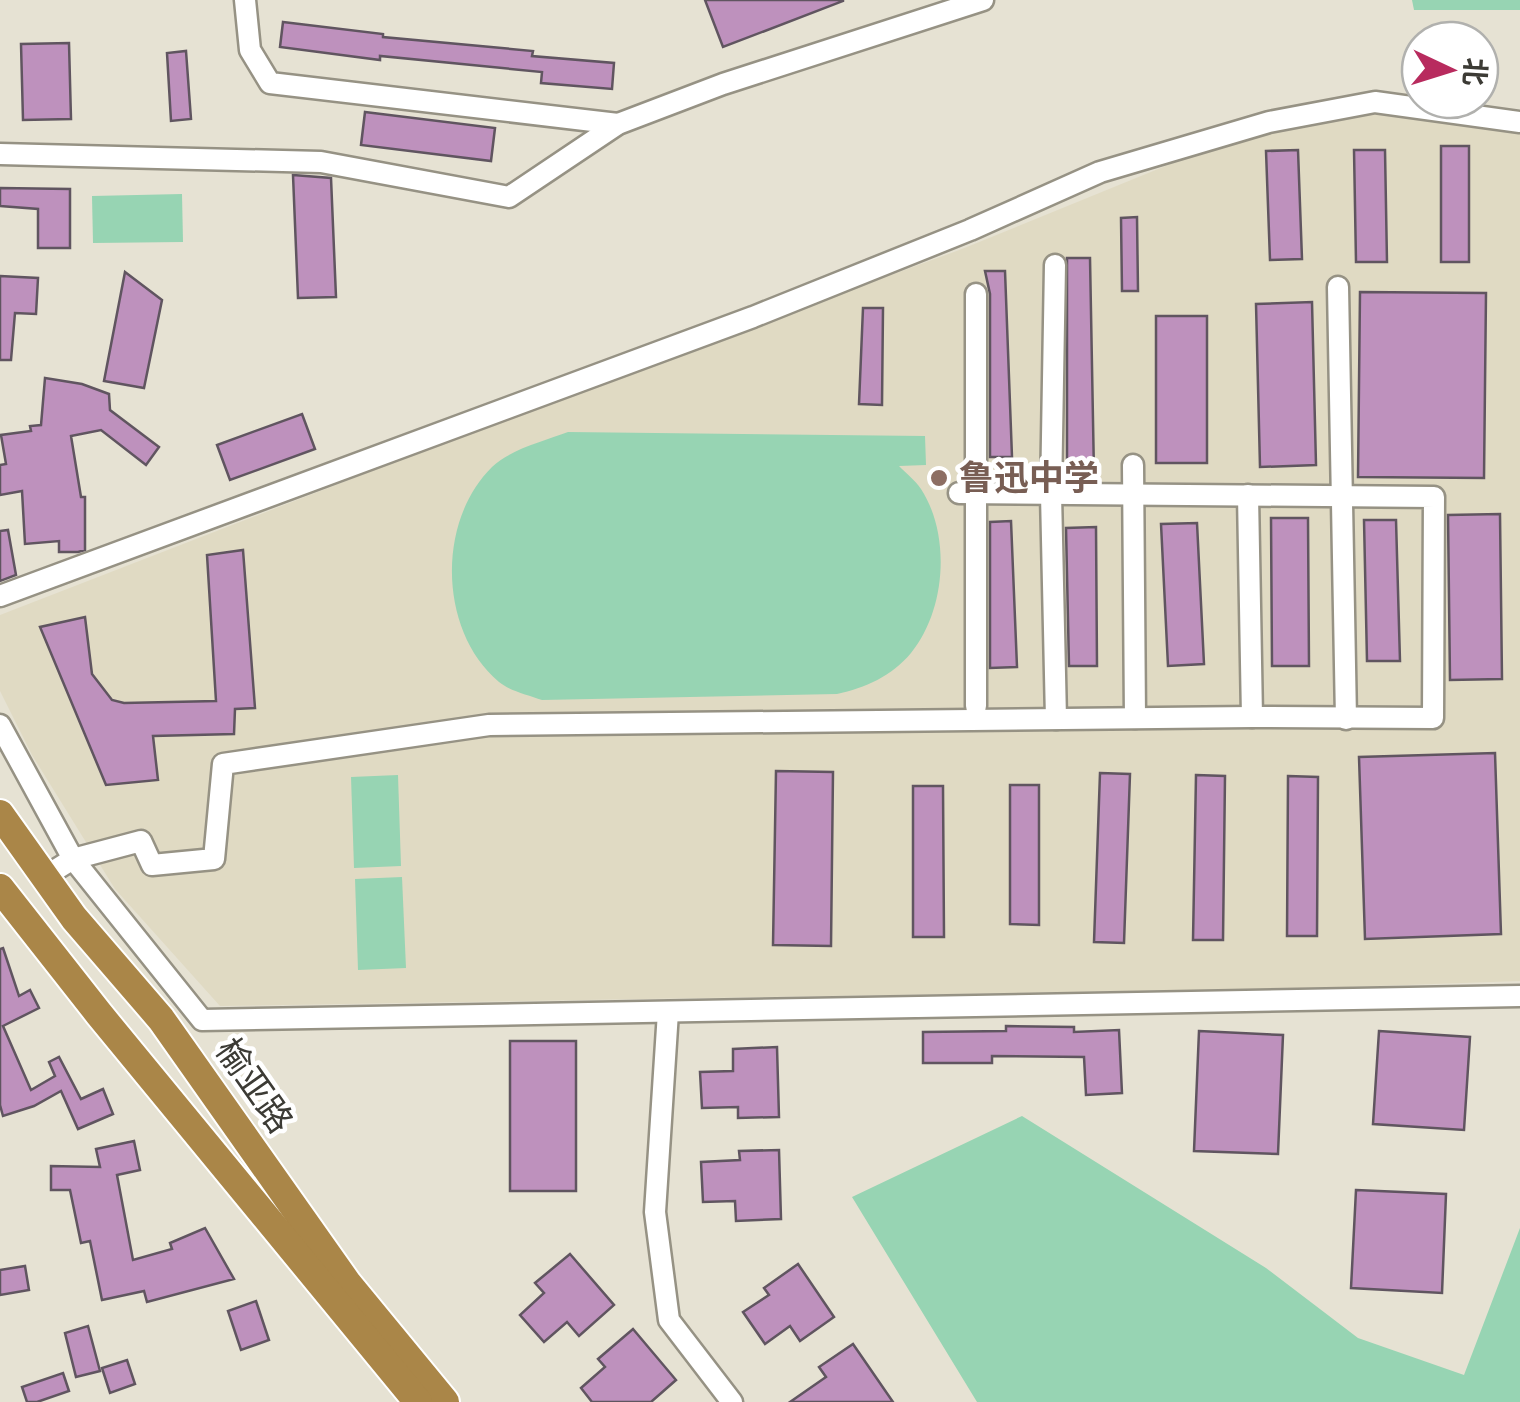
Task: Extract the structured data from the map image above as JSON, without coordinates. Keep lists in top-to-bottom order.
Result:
{
  "streets": {
    "highway": ["榆亚路"]
  },
  "places": ["鲁迅中学"],
  "north": "right"
}
